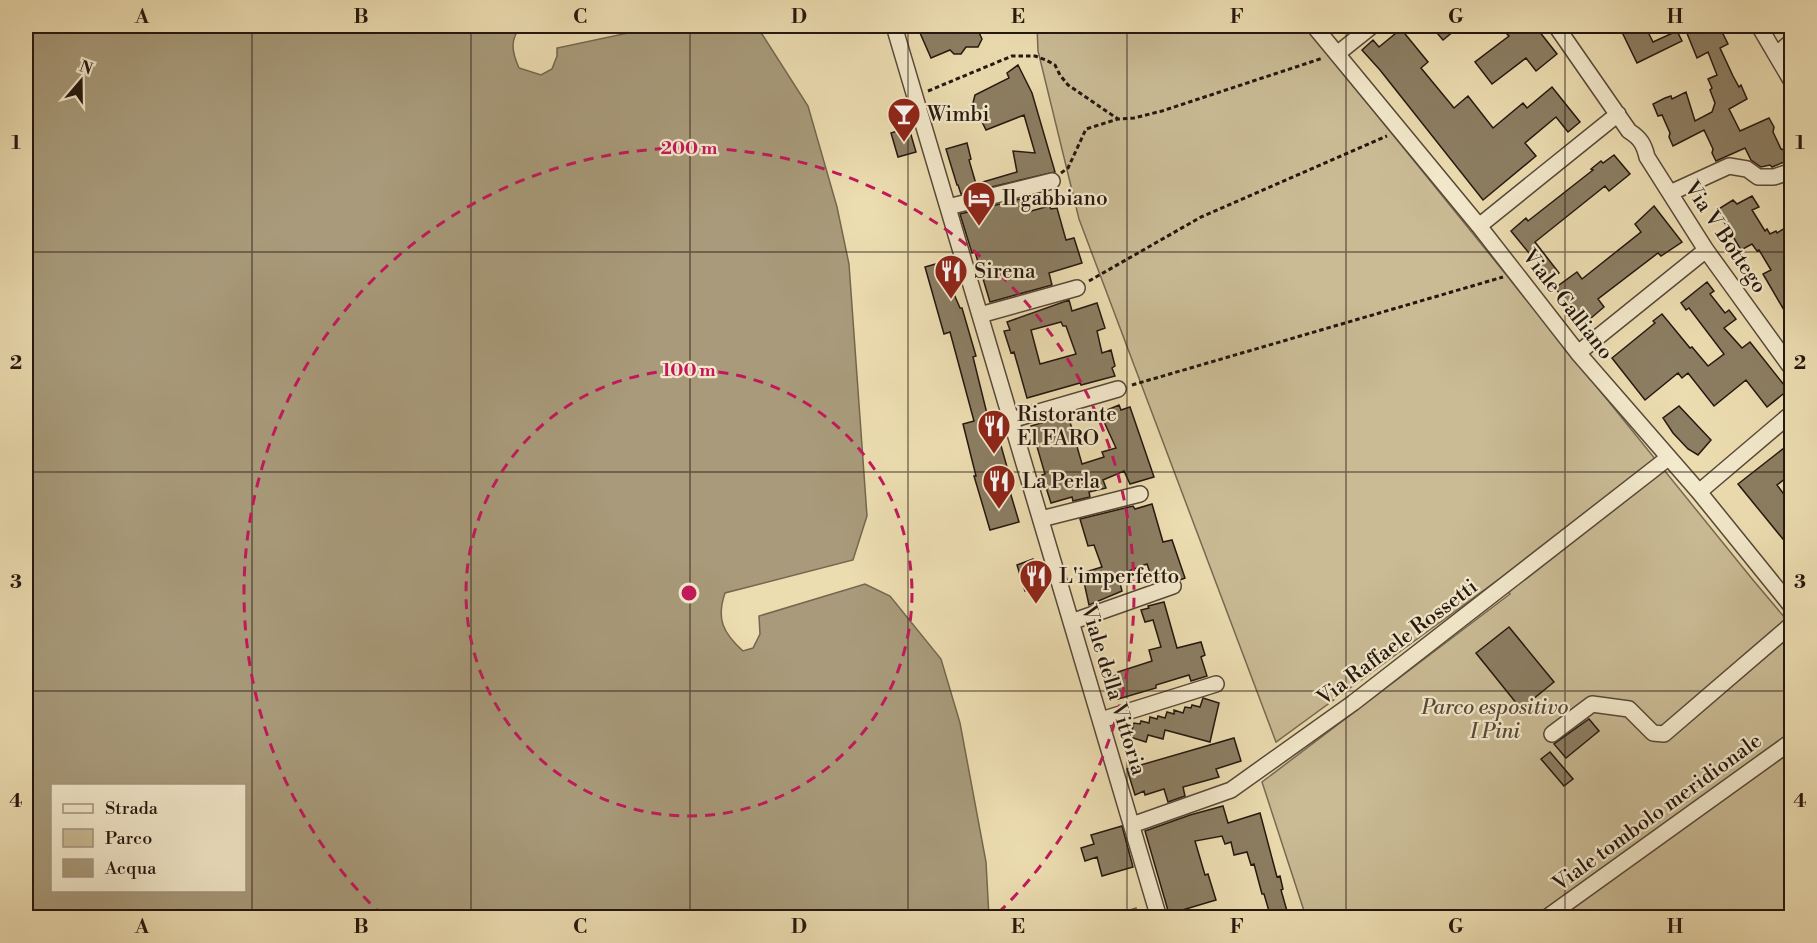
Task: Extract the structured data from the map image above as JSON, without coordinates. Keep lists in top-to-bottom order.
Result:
{
  "streets": {
    "street": [
      "Via V Bottego",
      "Viale Galliano",
      "Via Raffaele Rossetti",
      "Viale della Vittoria",
      "Viale tombolo meridionale"
    ]
  },
  "crossings": [
    ["Viale Galliano", "Via Raffaele Rossetti"],
    ["Via Raffaele Rossetti", "Viale della Vittoria"]
  ],
  "parks": ["Parco espositivo I Pini"],
  "places": {
    "bar": ["Wimbi"],
    "hotel": ["Il gabbiano"],
    "restaurant": [
      "Sirena",
      "Ristorante El FARO",
      "La Perla",
      "L'imperfetto"
    ]
  },
  "legend": ["Strada", "Parco", "Acqua"],
  "north": "top",
  "grid": {
    "columns": [
      "A",
      "B",
      "C",
      "D",
      "E",
      "F",
      "G",
      "H"
    ],
    "rows": [
      "1",
      "2",
      "3",
      "4"
    ]
  },
  "rings": ["200 m", "100 m"]
}
